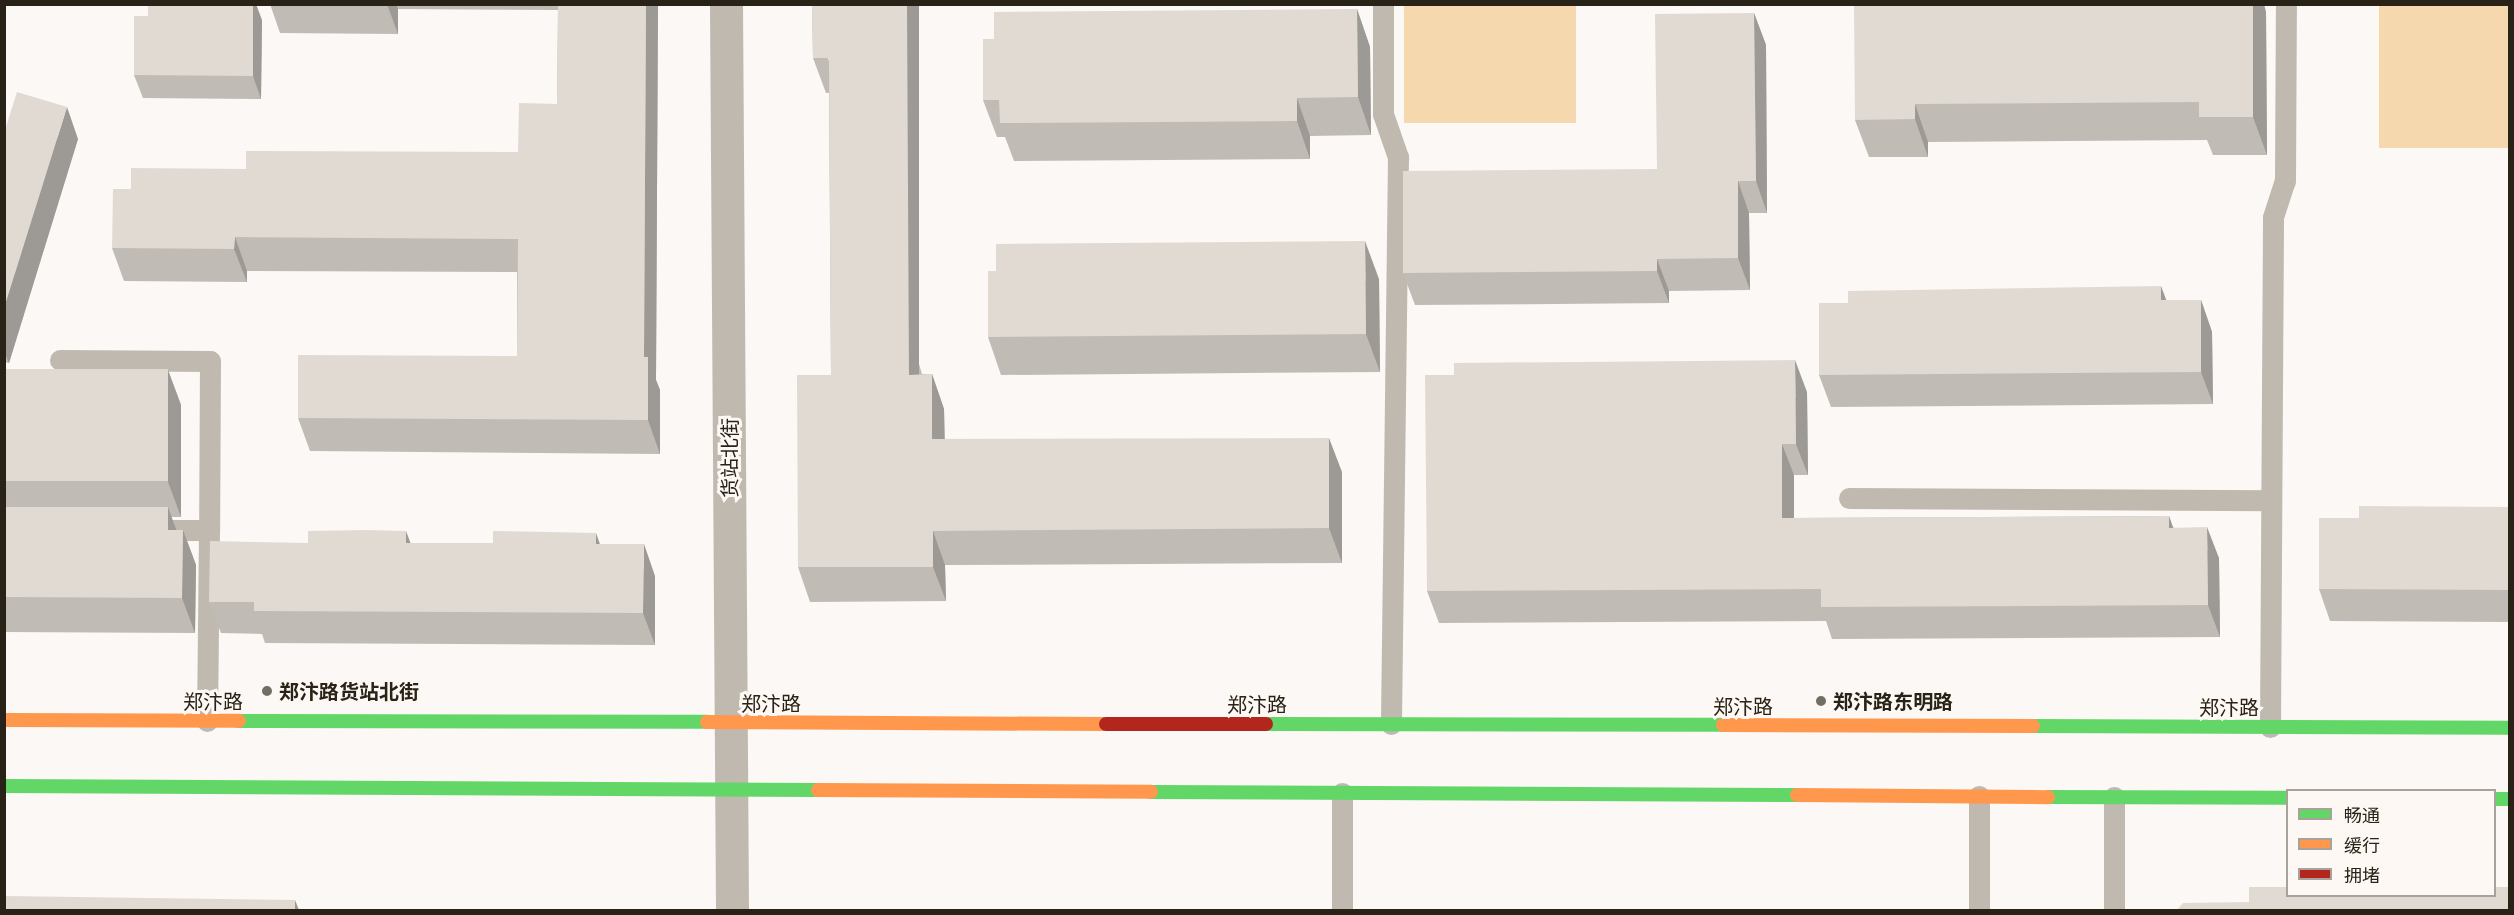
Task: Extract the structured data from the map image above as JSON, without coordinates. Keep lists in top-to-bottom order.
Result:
{
  "streets": {
    "main road": ["郑汴路"],
    "street": ["货站北街"]
  },
  "crossings": [
    ["货站北街", "郑汴路"]
  ],
  "places": ["郑汴路货站北街", "郑汴路东明路"],
  "legend": ["畅通", "缓行", "拥堵"]
}
